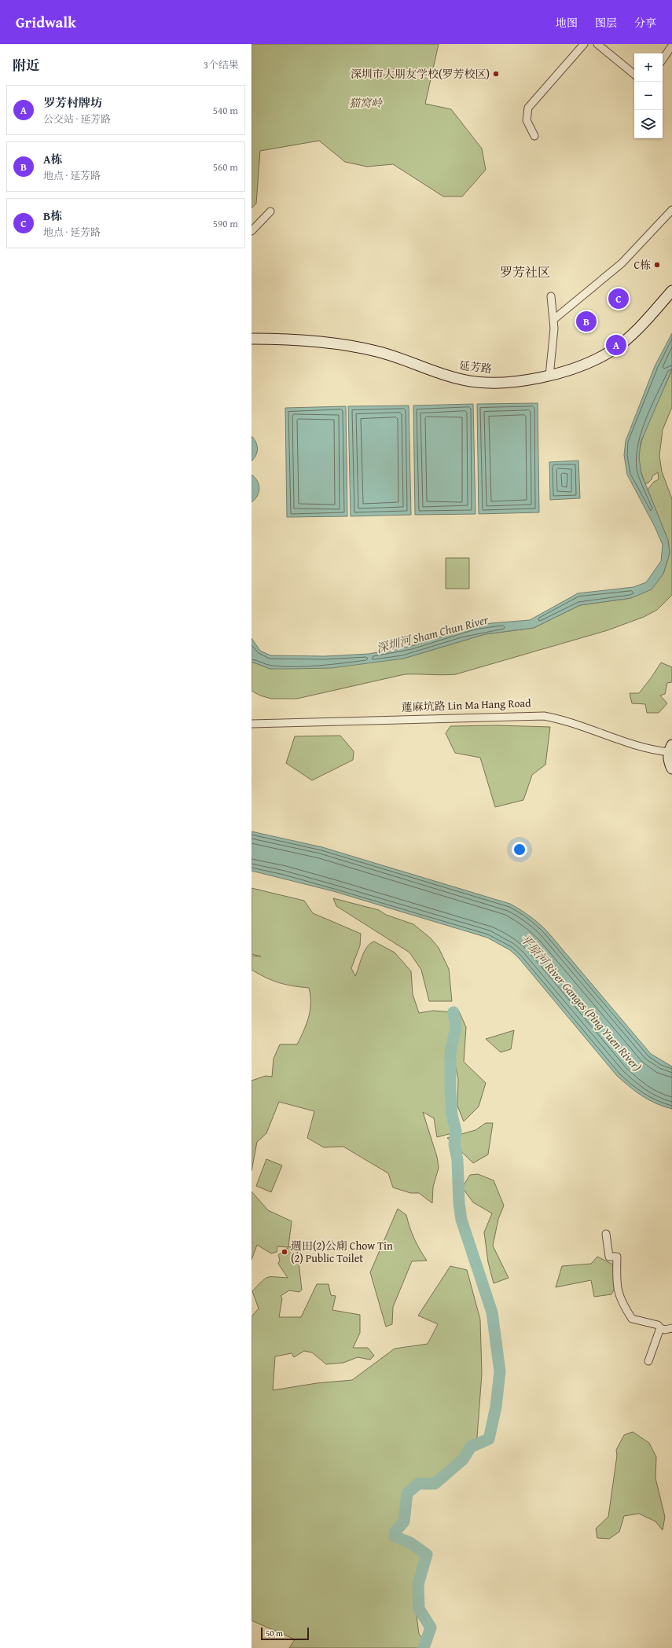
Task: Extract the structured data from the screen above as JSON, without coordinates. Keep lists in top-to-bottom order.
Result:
{
  "streets": {
    "main road": ["延芳路"],
    "street": ["蓮麻坑路 Lin Ma Hang Road"]
  },
  "districts": ["罗芳社区"],
  "water": ["深圳河 Sham Chun River", "平原河 River Ganges (Ping Yuen River)"],
  "parks": ["猫窝岭"],
  "places": ["深圳市大朋友学校(罗芳校区)", "C栋", "週田(2)公廁 Chow Tin (2) Public Toilet"],
  "scale_bar": "50 m",
  "page": {
    "header": "Gridwalk",
    "nav": ["地图", "图层", "分享"],
    "heading": ["附近", "3个结果"],
    "map_buttons": ["+", "−"],
    "list": [
      {
        "mark": "A",
        "name": "罗芳村牌坊",
        "note": "公交站 · 延芳路",
        "value": "540 m"
      },
      {
        "mark": "B",
        "name": "A栋",
        "note": "地点 · 延芳路",
        "value": "560 m"
      },
      {
        "mark": "C",
        "name": "B栋",
        "note": "地点 · 延芳路",
        "value": "590 m"
      }
    ],
    "pins": ["C", "B", "A"],
    "scale": "50 m"
  }
}
